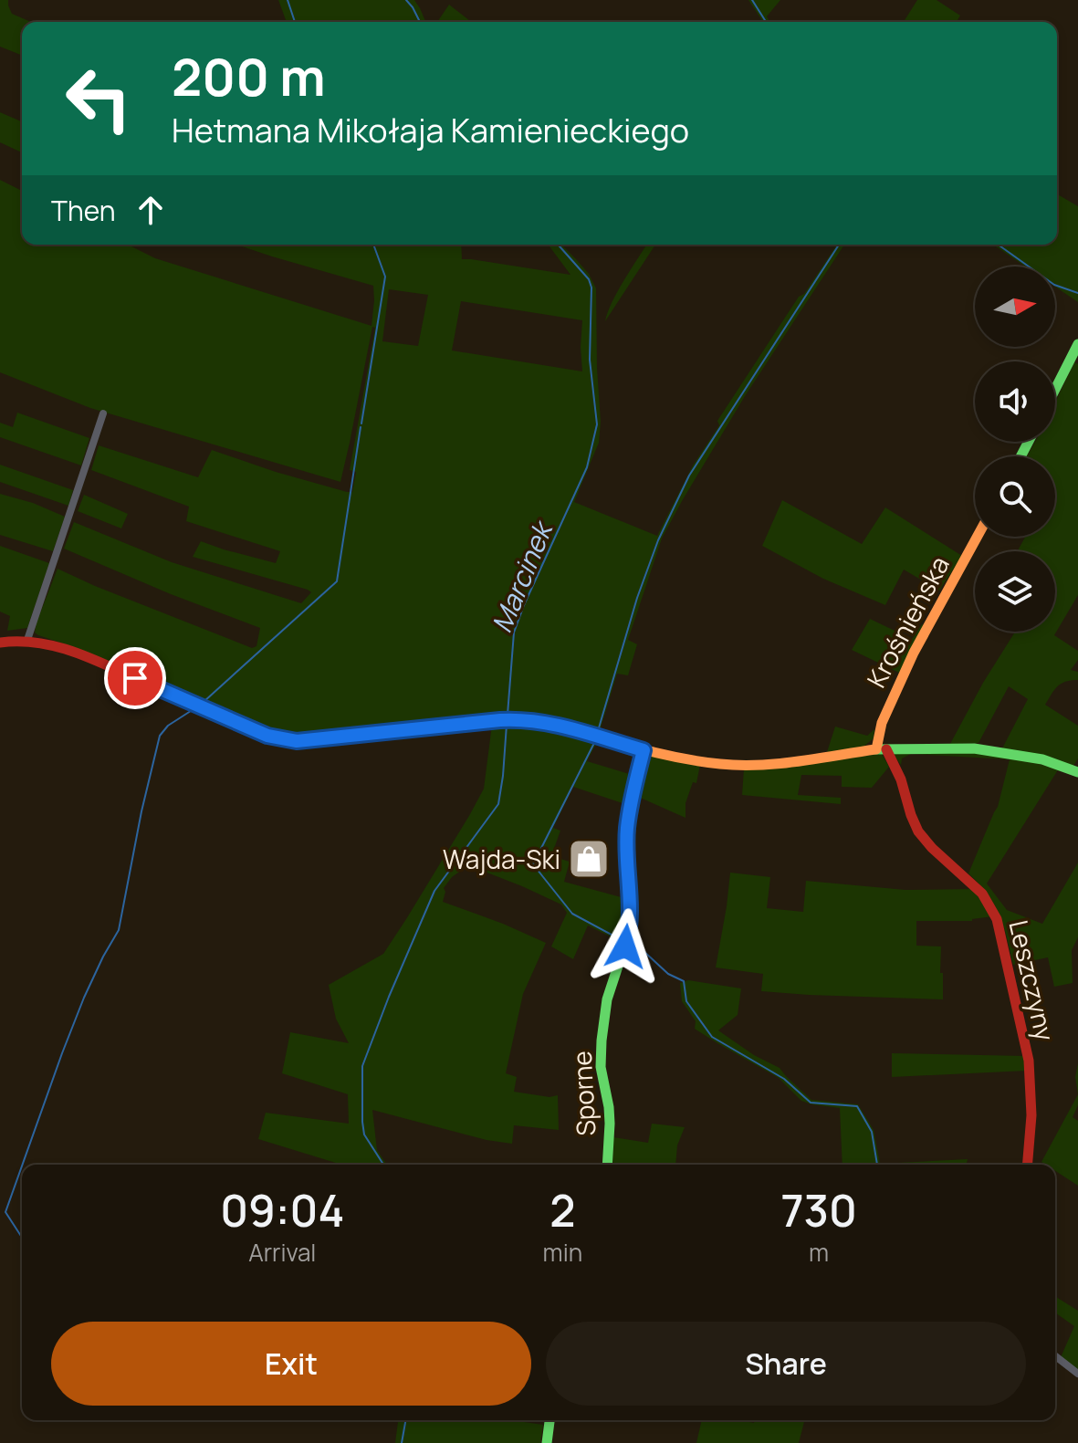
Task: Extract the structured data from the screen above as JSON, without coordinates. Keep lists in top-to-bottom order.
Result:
{
  "streets": {
    "street": ["Krośnieńska", "Leszczyny", "Sporne"]
  },
  "crossings": [
    ["Krośnieńska", "Leszczyny"]
  ],
  "water": ["Marcinek"],
  "places": {
    "shop": ["Wajda-Ski"]
  },
  "north": "right",
  "page": {
    "turn": ["200 m", "Hetmana Mikołaja Kamienieckiego"],
    "then": "Then",
    "eta": [
      "09:04",
      "Arrival",
      "2",
      "min",
      "730",
      "m"
    ],
    "buttons": ["Exit", "Share"]
  }
}
